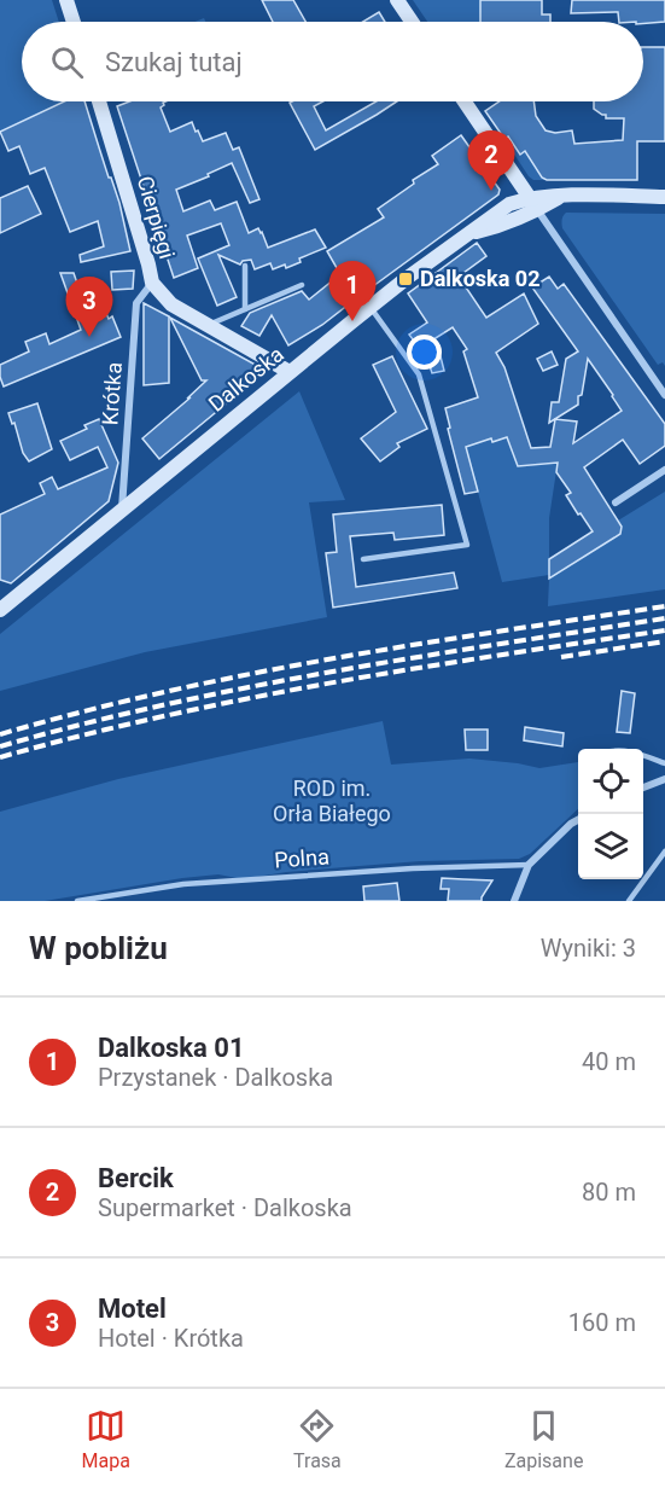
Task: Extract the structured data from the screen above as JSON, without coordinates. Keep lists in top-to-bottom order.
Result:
{
  "streets": {
    "street": ["Cierpięgi", "Dalkoska", "Krótka"],
    "lane": ["Polna"]
  },
  "crossings": [
    ["Cierpięgi", "Dalkoska"],
    ["Cierpięgi", "Krótka"],
    ["Dalkoska", "Krótka"]
  ],
  "parks": ["ROD im. Orła Białego"],
  "places": {
    "transit": ["Dalkoska 02"]
  },
  "page": {
    "search": "Szukaj tutaj",
    "pins": ["2", "1", "3"],
    "heading": ["W pobliżu", "Wyniki: 3"],
    "list": [
      {
        "mark": "1",
        "name": "Dalkoska 01",
        "note": "Przystanek · Dalkoska",
        "value": "40 m"
      },
      {
        "mark": "2",
        "name": "Bercik",
        "note": "Supermarket · Dalkoska",
        "value": "80 m"
      },
      {
        "mark": "3",
        "name": "Motel",
        "note": "Hotel · Krótka",
        "value": "160 m"
      }
    ],
    "nav": ["Mapa", "Trasa", "Zapisane"]
  }
}
